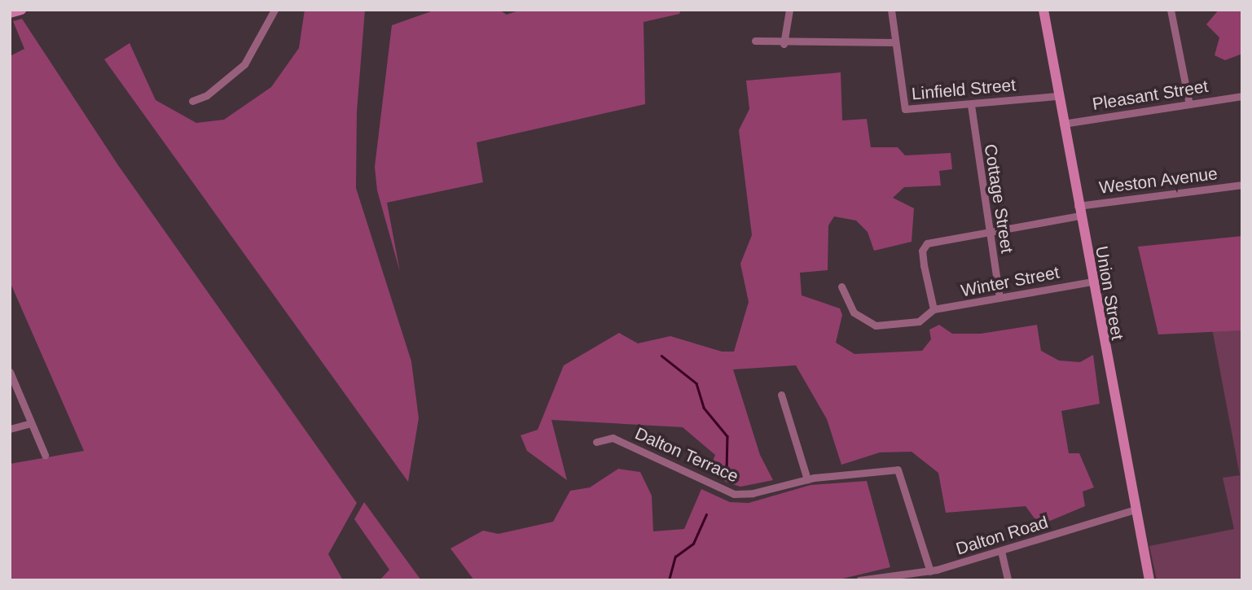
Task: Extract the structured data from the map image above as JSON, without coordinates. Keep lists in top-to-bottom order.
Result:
{
  "streets": {
    "main road": ["Union Street"],
    "street": [
      "Linfield Street",
      "Pleasant Street",
      "Weston Avenue",
      "Cottage Street",
      "Winter Street",
      "Dalton Terrace",
      "Dalton Road"
    ]
  },
  "crossings": [
    ["Linfield Street", "Cottage Street"],
    ["Linfield Street", "Union Street"],
    ["Pleasant Street", "Union Street"],
    ["Weston Avenue", "Cottage Street"],
    ["Weston Avenue", "Winter Street"],
    ["Weston Avenue", "Union Street"],
    ["Cottage Street", "Winter Street"],
    ["Winter Street", "Union Street"],
    ["Union Street", "Dalton Road"],
    ["Dalton Terrace", "Dalton Road"]
  ]
}
